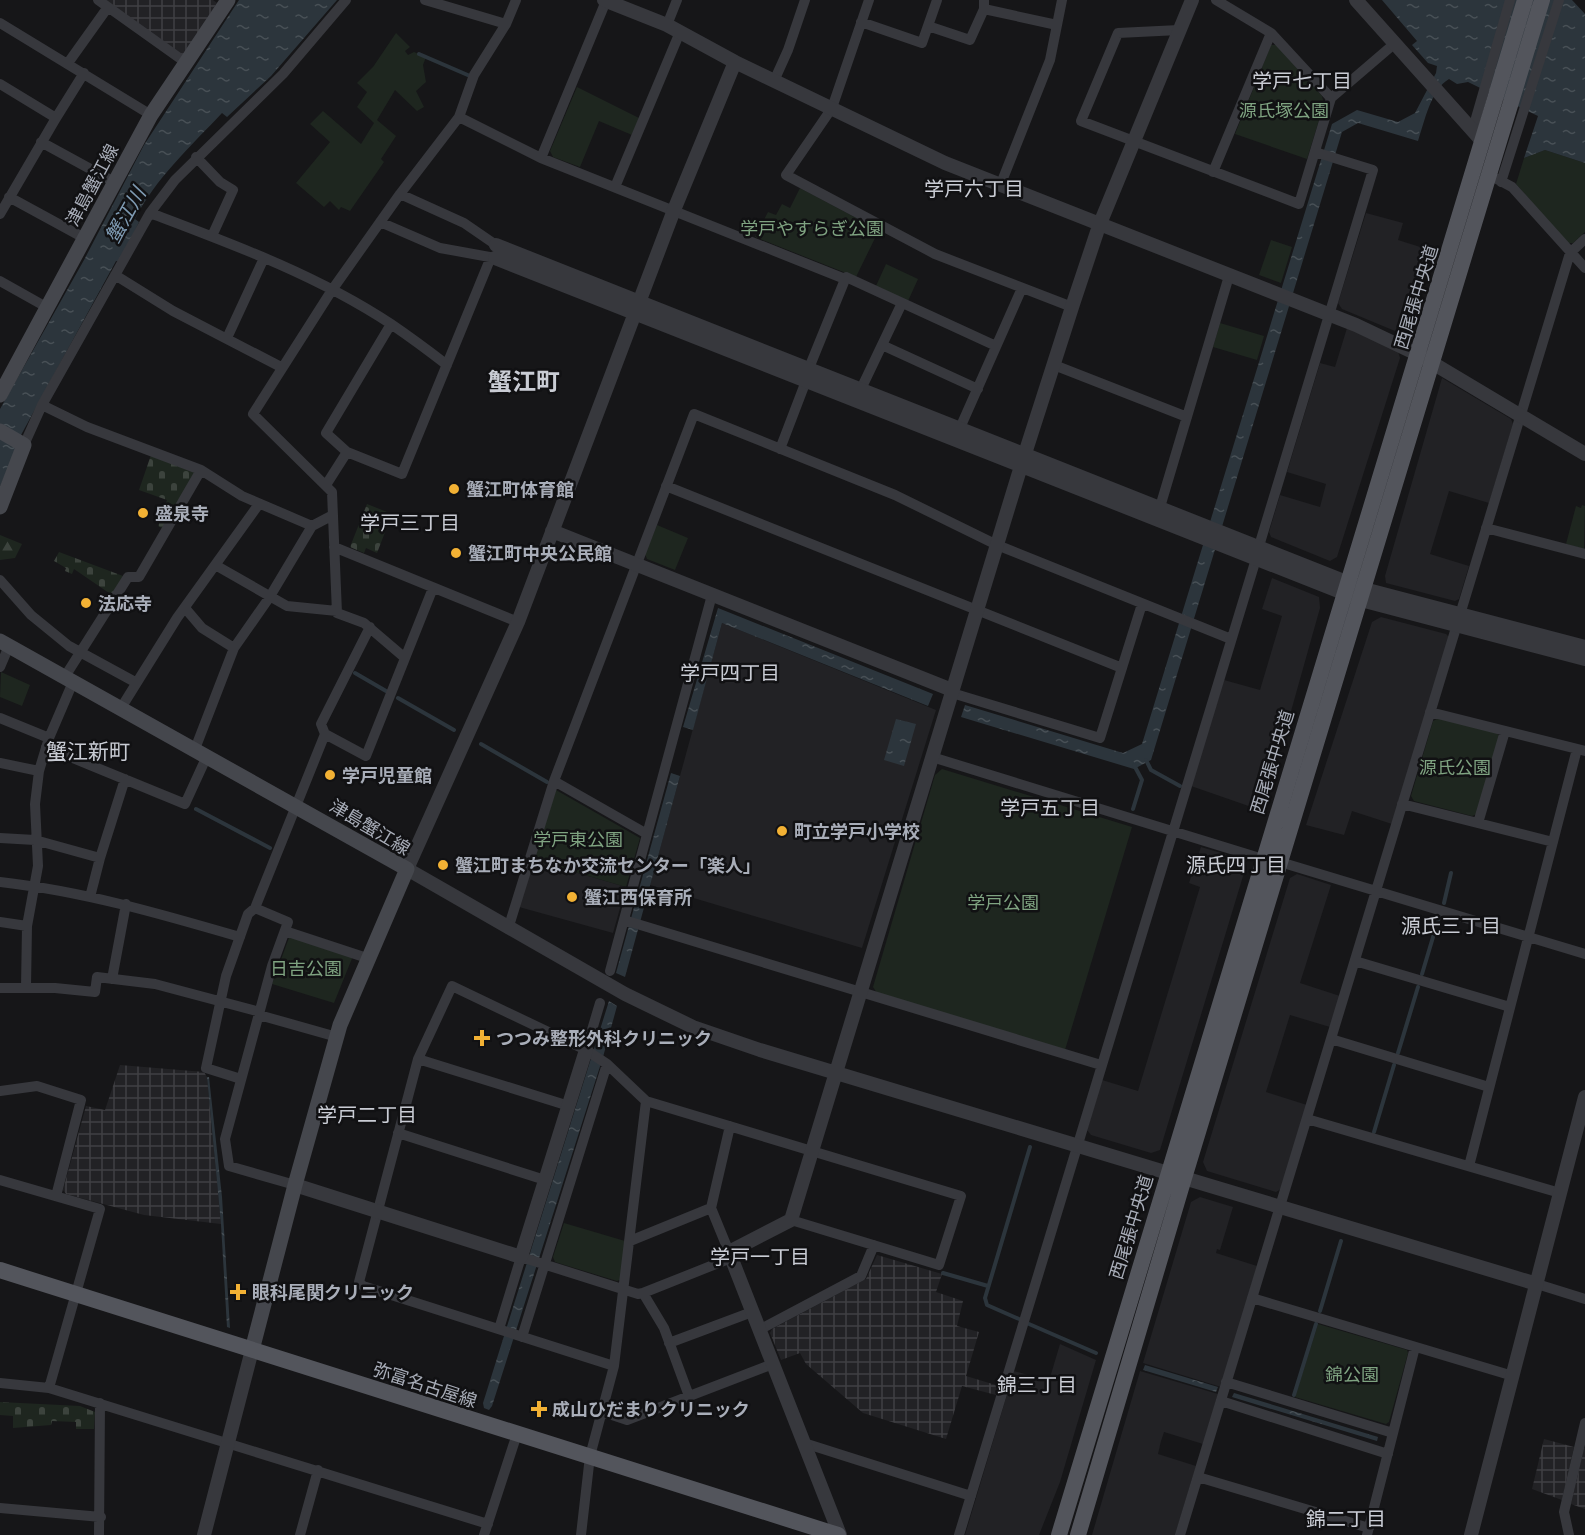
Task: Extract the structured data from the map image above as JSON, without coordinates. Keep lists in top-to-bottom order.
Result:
{
  "streets": {
    "main road": ["津島蟹江線", "西尾張中央道", "弥富名古屋線"]
  },
  "crossings": [
    ["津島蟹江線", "弥富名古屋線"]
  ],
  "districts": [
    "学戸七丁目",
    "学戸六丁目",
    "蟹江町",
    "学戸三丁目",
    "学戸四丁目",
    "蟹江新町",
    "学戸五丁目",
    "源氏四丁目",
    "源氏三丁目",
    "学戸二丁目",
    "学戸一丁目",
    "錦三丁目",
    "錦二丁目"
  ],
  "water": ["蟹江川"],
  "parks": [
    "源氏塚公園",
    "学戸やすらぎ公園",
    "源氏公園",
    "学戸東公園",
    "学戸公園",
    "日吉公園",
    "錦公園"
  ],
  "places": {
    "other": [
      "蟹江町体育館",
      "盛泉寺",
      "蟹江町中央公民館",
      "法応寺",
      "学戸児童館",
      "町立学戸小学校",
      "蟹江町まちなか交流センター「楽人」",
      "蟹江西保育所"
    ],
    "health": ["つつみ整形外科クリニック", "眼科尾関クリニック", "成山ひだまりクリニック"]
  }
}
